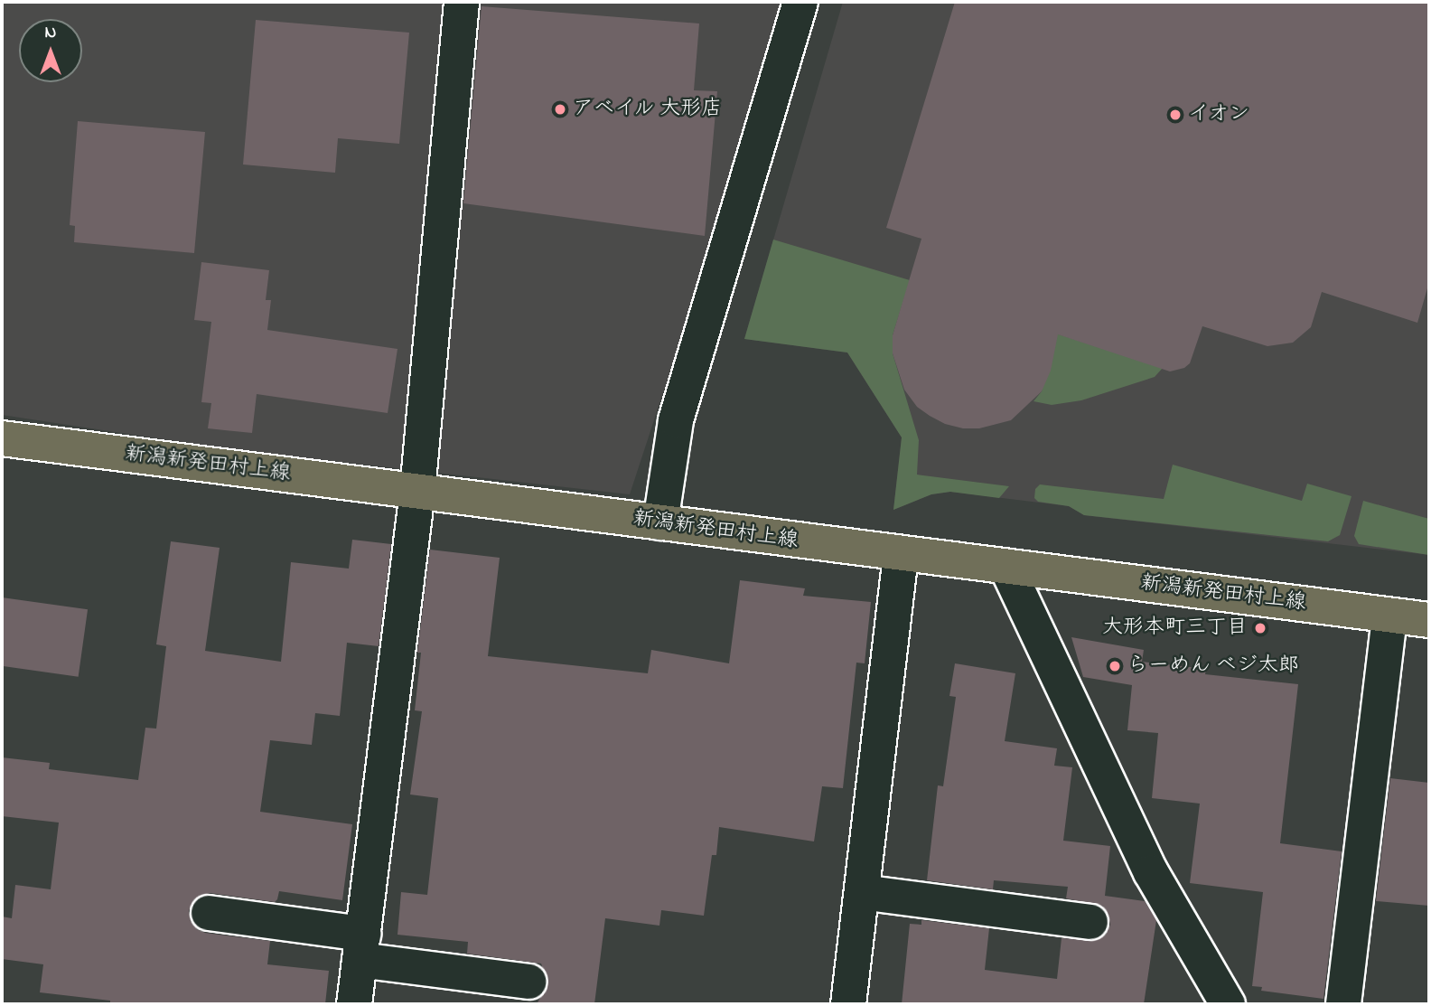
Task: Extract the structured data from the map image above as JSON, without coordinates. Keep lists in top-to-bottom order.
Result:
{
  "streets": {
    "main road": ["新潟新発田村上線"]
  },
  "places": [
    "アベイル 大形店",
    "イオン",
    "大形本町三丁目",
    "らーめん ベジ太郎"
  ],
  "north": "top"
}
